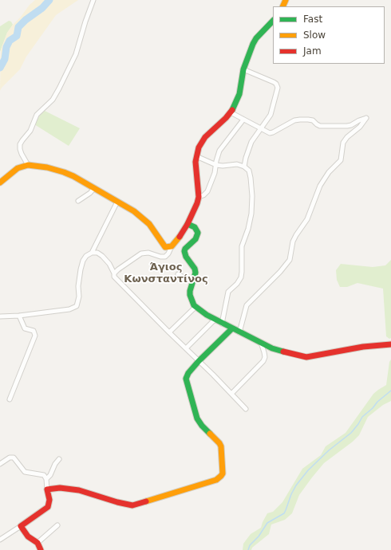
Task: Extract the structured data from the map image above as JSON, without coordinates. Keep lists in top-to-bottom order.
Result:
{
  "districts": ["Άγιος Κωνσταντίνος"],
  "legend": ["Fast", "Slow", "Jam"]
}
